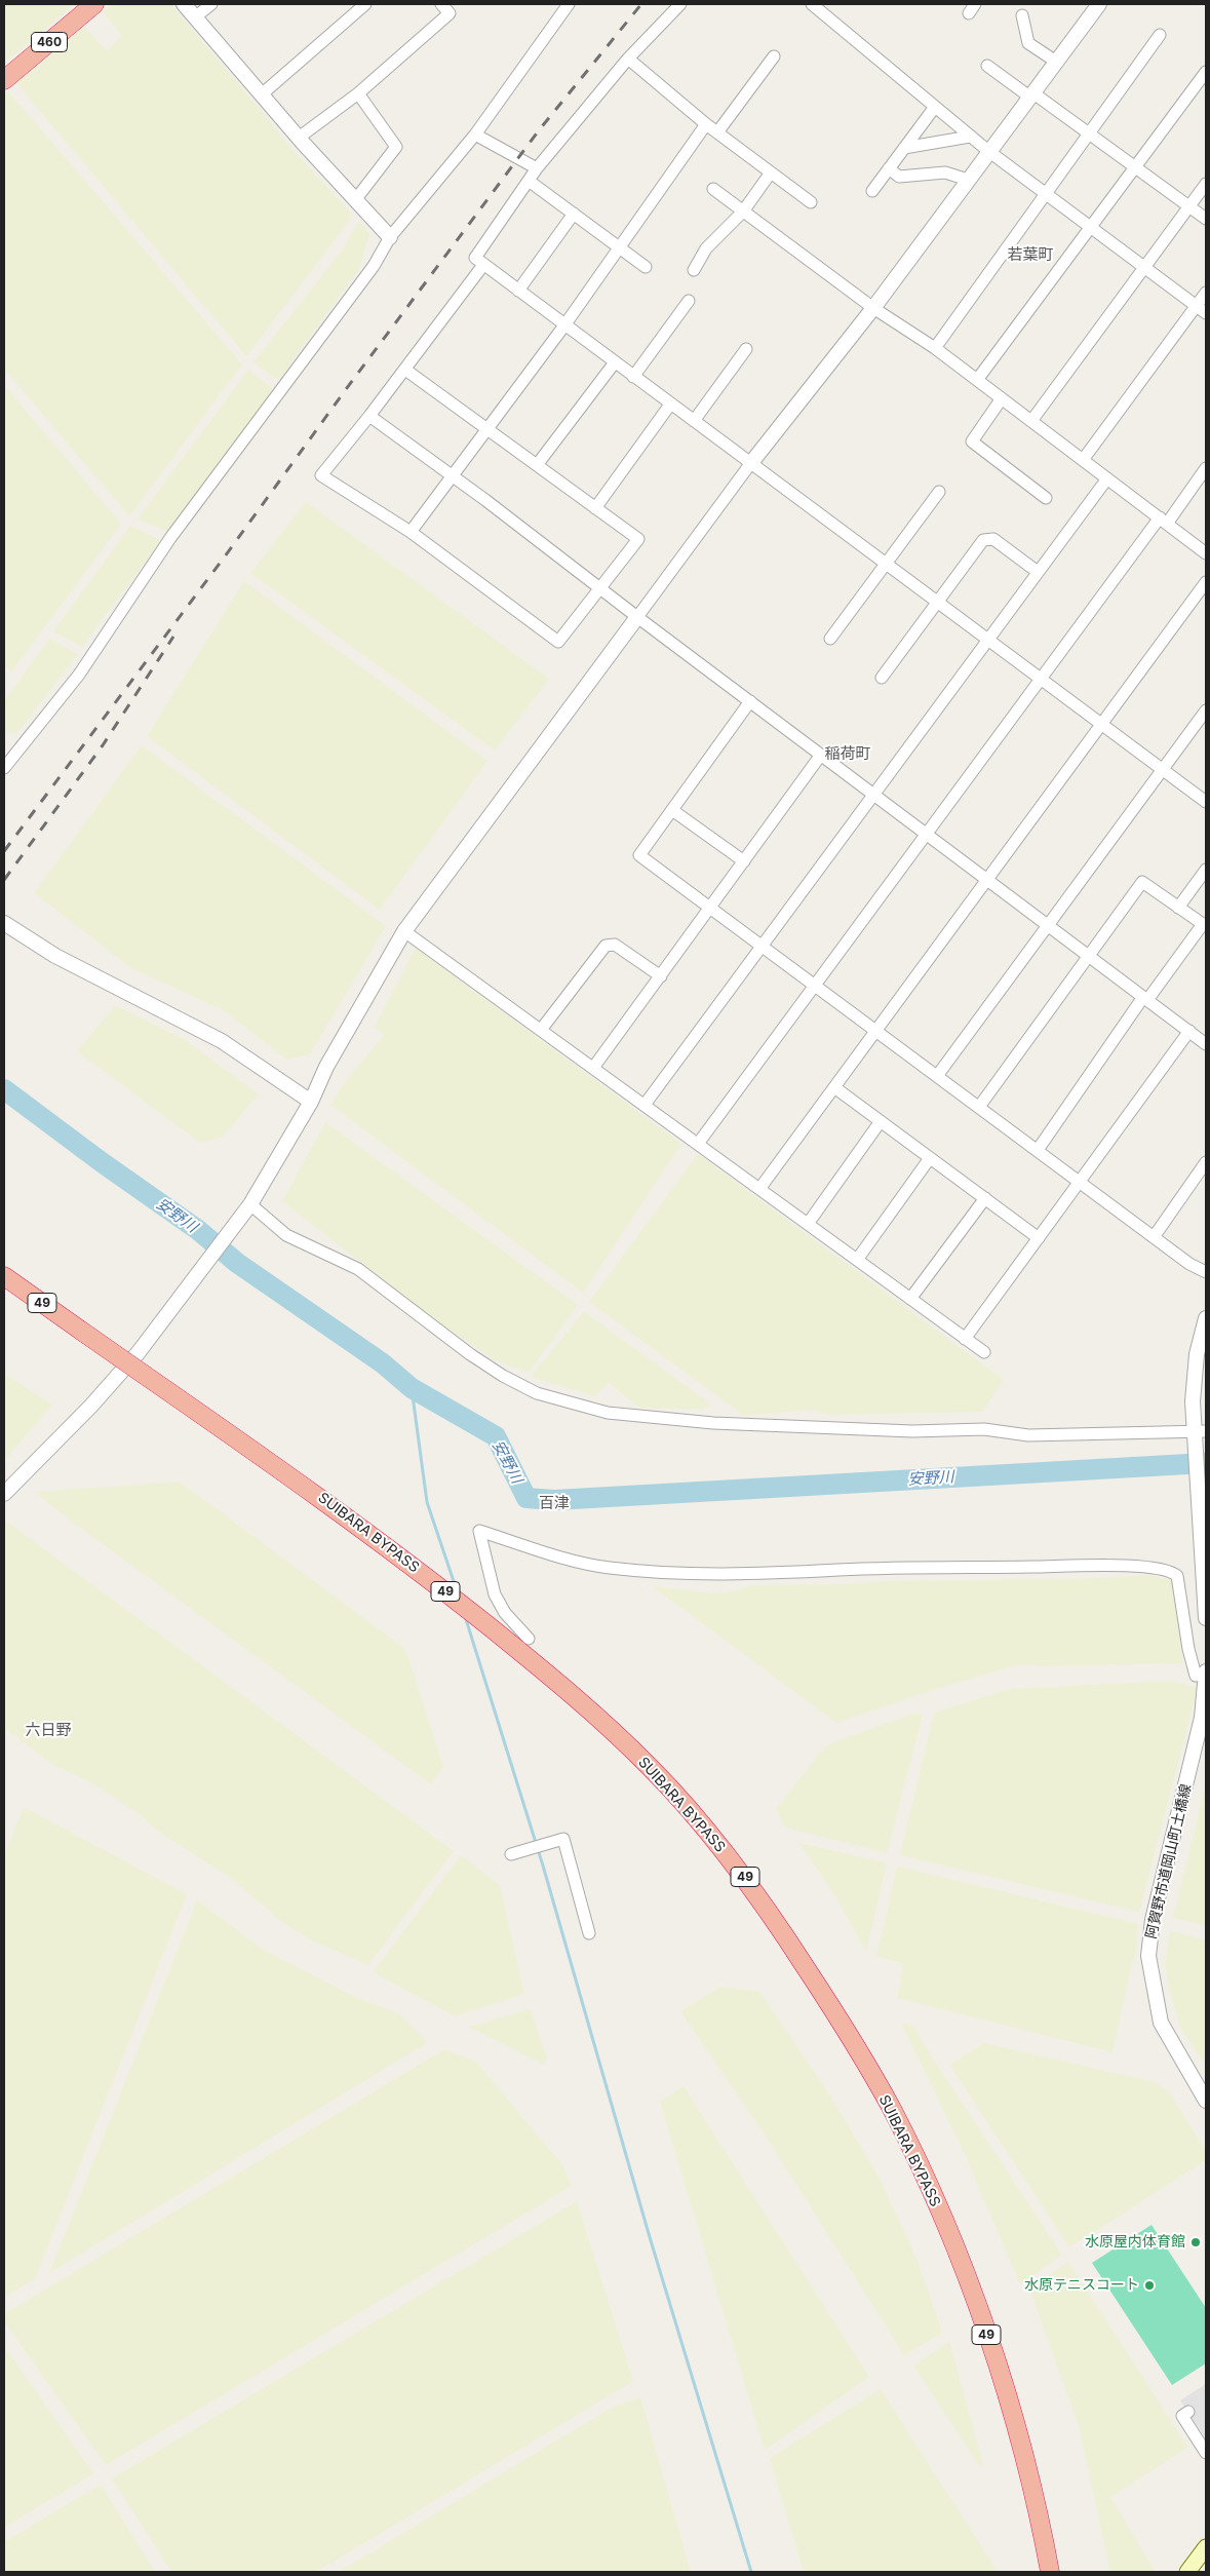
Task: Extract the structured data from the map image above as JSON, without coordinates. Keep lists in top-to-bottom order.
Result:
{
  "streets": {
    "highway": ["460", "49", "SUIBARA BYPASS"],
    "street": ["阿賀野市道岡山町土橋線"]
  },
  "districts": [
    "若葉町",
    "稲荷町",
    "百津",
    "六日野"
  ],
  "water": ["安野川"],
  "places": ["水原屋内体育館", "水原テニスコート"]
}
